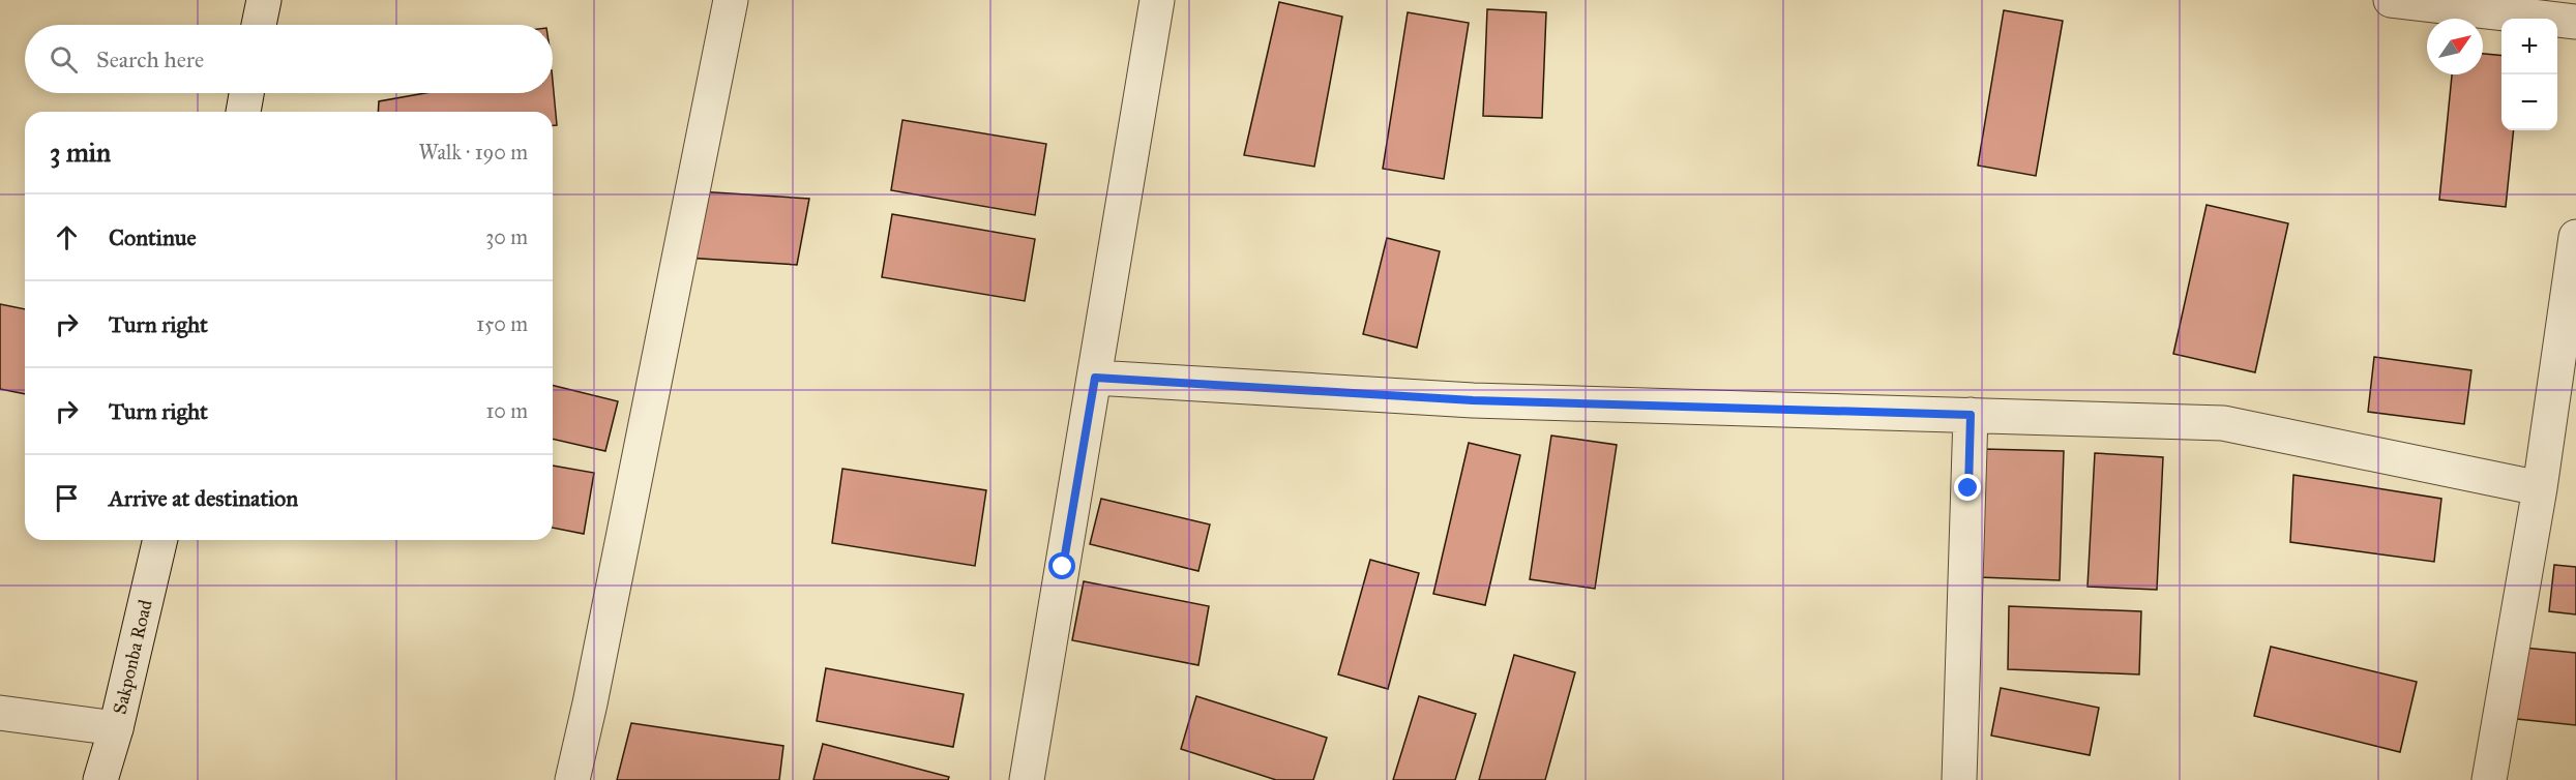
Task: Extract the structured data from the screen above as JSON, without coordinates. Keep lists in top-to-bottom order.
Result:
{
  "streets": {
    "street": ["Sakponba Road"]
  },
  "north": "top right",
  "page": {
    "map_buttons": ["+", "−"],
    "search": "Search here",
    "heading": ["3 min", "Walk · 190 m"],
    "list": [
      ["Continue", "30 m"],
      ["Turn right", "150 m"],
      ["Turn right", "10 m"],
      "Arrive at destination"
    ]
  }
}
